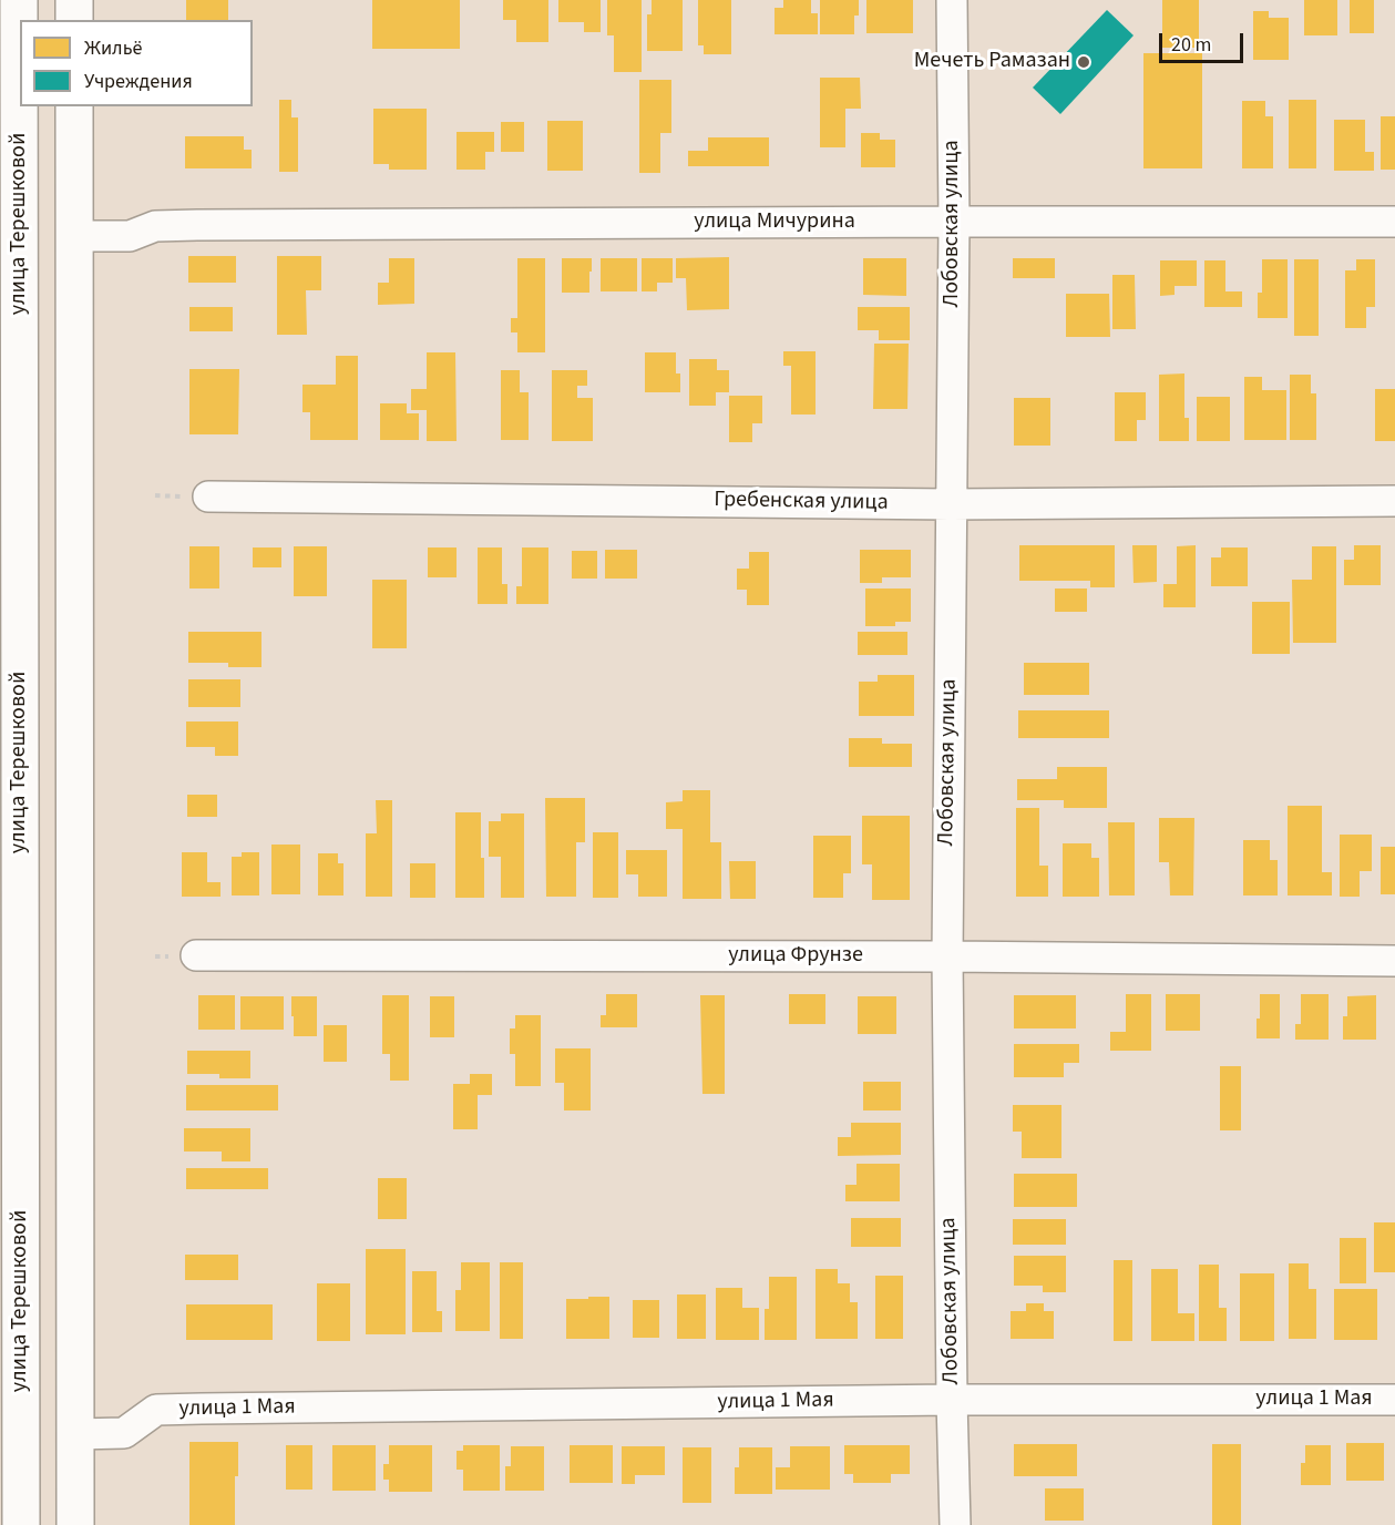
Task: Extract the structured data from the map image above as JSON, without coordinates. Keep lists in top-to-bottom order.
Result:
{
  "streets": {
    "main road": ["улица Терешковой"],
    "street": [
      "улица Мичурина",
      "Лобовская улица",
      "Гребенская улица",
      "улица Фрунзе",
      "улица 1 Мая"
    ]
  },
  "crossings": [
    ["улица Мичурина", "Лобовская улица"],
    ["Лобовская улица", "Гребенская улица"],
    ["Лобовская улица", "улица Фрунзе"],
    ["Лобовская улица", "улица 1 Мая"]
  ],
  "places": ["Мечеть Рамазан"],
  "legend": ["Жильё", "Учреждения"],
  "scale_bar": "20 m"
}
